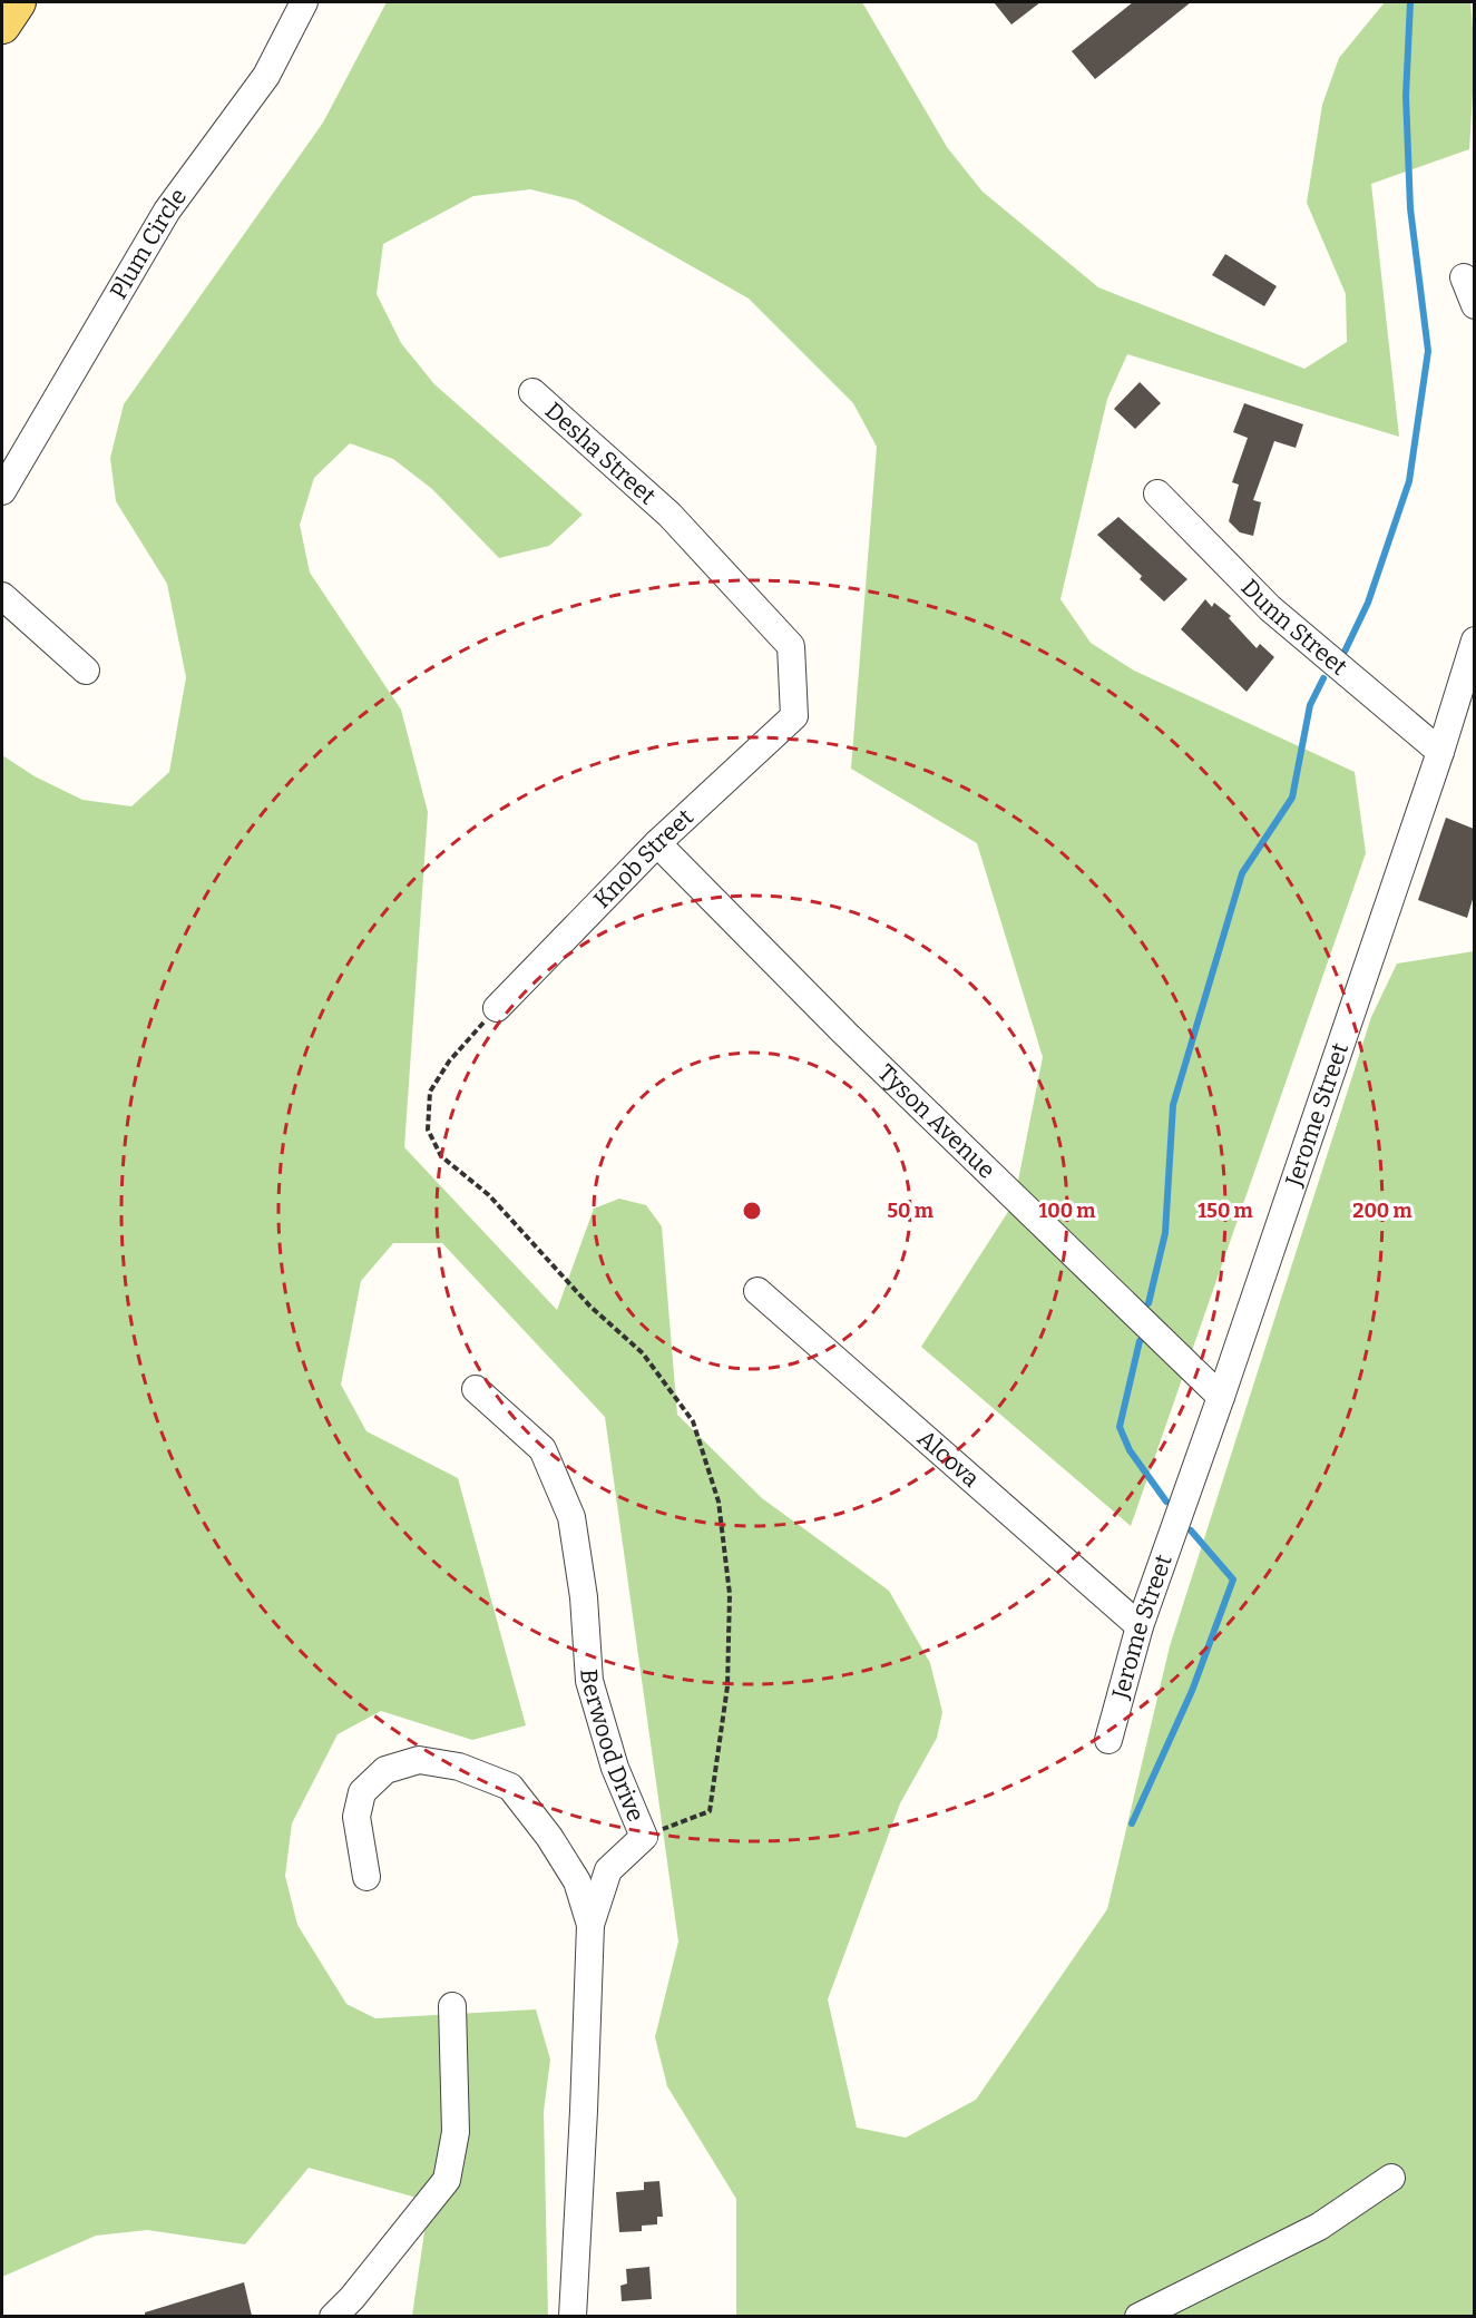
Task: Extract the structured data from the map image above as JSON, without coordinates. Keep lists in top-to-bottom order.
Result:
{
  "streets": {
    "street": [
      "Plum Circle",
      "Desha Street",
      "Dunn Street",
      "Knob Street",
      "Jerome Street",
      "Tyson Avenue",
      "Alcova",
      "Berwood Drive"
    ]
  },
  "crossings": [
    ["Desha Street", "Knob Street"],
    ["Dunn Street", "Jerome Street"],
    ["Knob Street", "Tyson Avenue"],
    ["Jerome Street", "Tyson Avenue"],
    ["Jerome Street", "Alcova"]
  ],
  "rings": [
    "50 m",
    "100 m",
    "150 m",
    "200 m"
  ]
}
